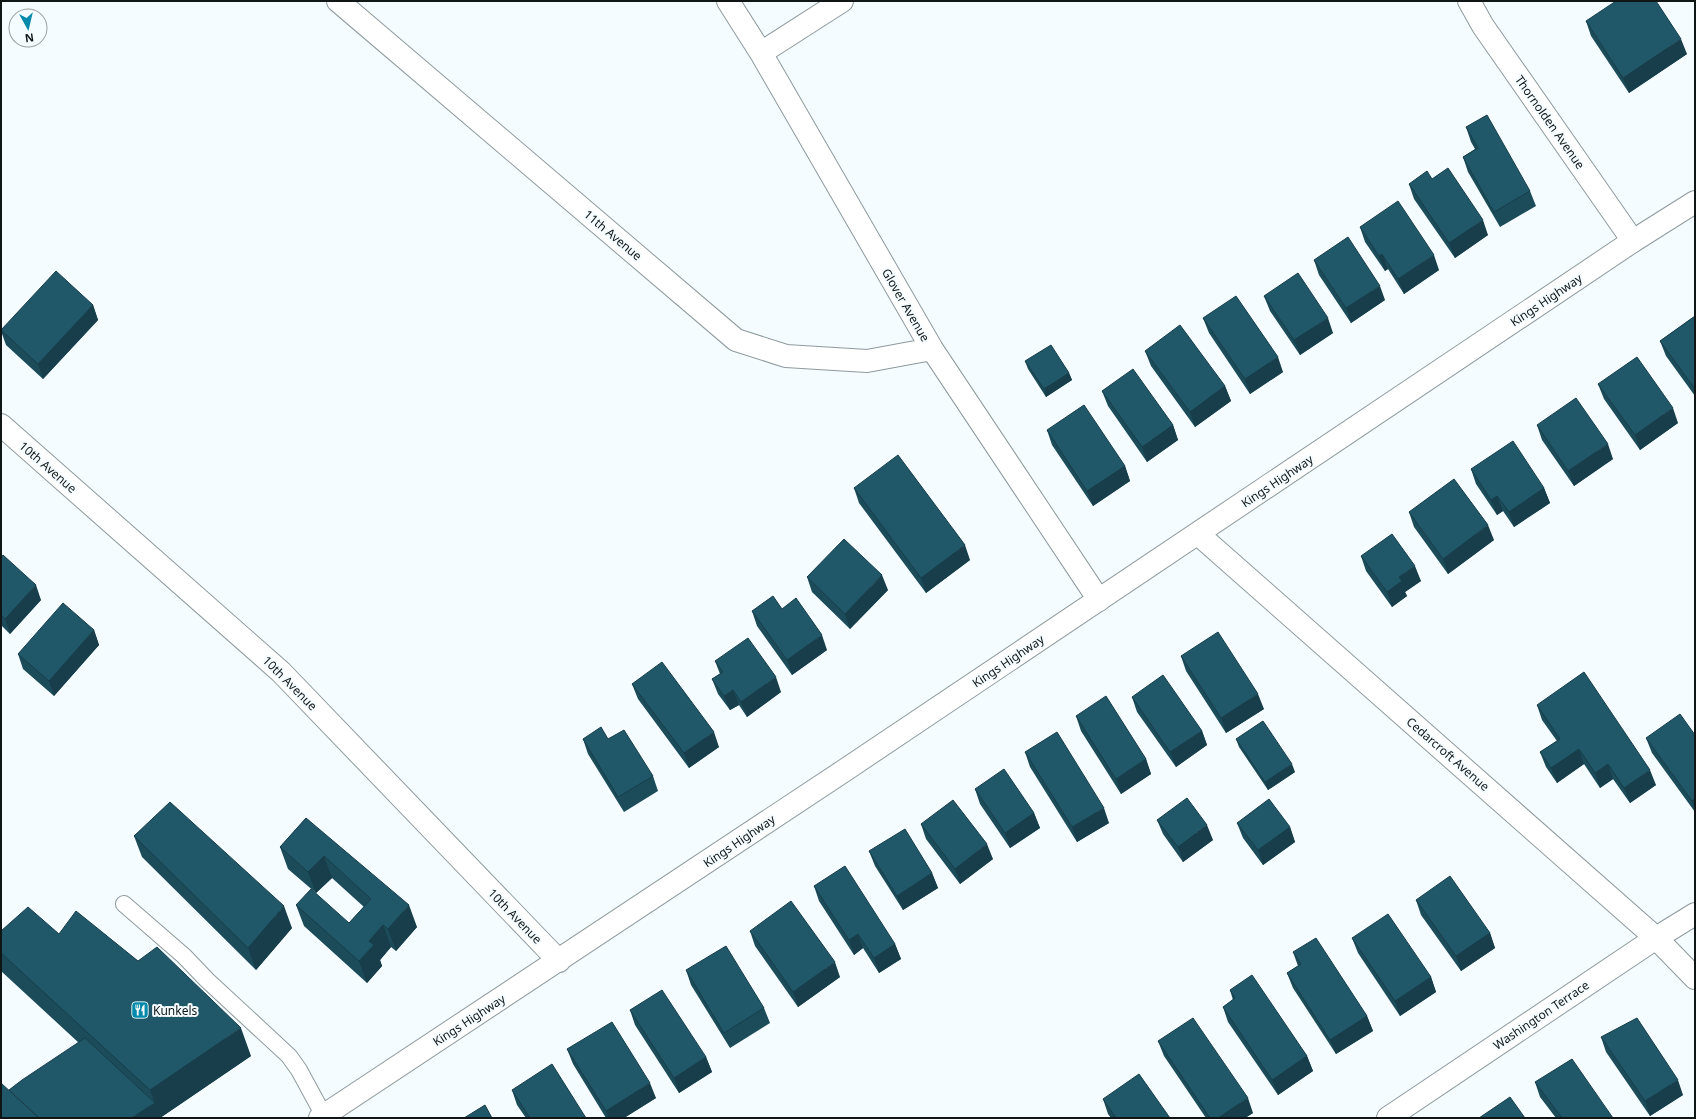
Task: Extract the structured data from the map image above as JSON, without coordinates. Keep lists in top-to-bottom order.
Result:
{
  "streets": {
    "street": [
      "Thornolden Avenue",
      "11th Avenue",
      "Kings Highway",
      "Glover Avenue",
      "10th Avenue",
      "Cedarcroft Avenue",
      "Washington Terrace"
    ]
  },
  "crossings": [
    ["Thornolden Avenue", "Kings Highway"],
    ["11th Avenue", "Glover Avenue"],
    ["Kings Highway", "Glover Avenue"],
    ["Kings Highway", "10th Avenue"],
    ["Kings Highway", "Cedarcroft Avenue"],
    ["Cedarcroft Avenue", "Washington Terrace"]
  ],
  "places": {
    "restaurant": ["Kunkels"]
  },
  "north": "bottom"
}
